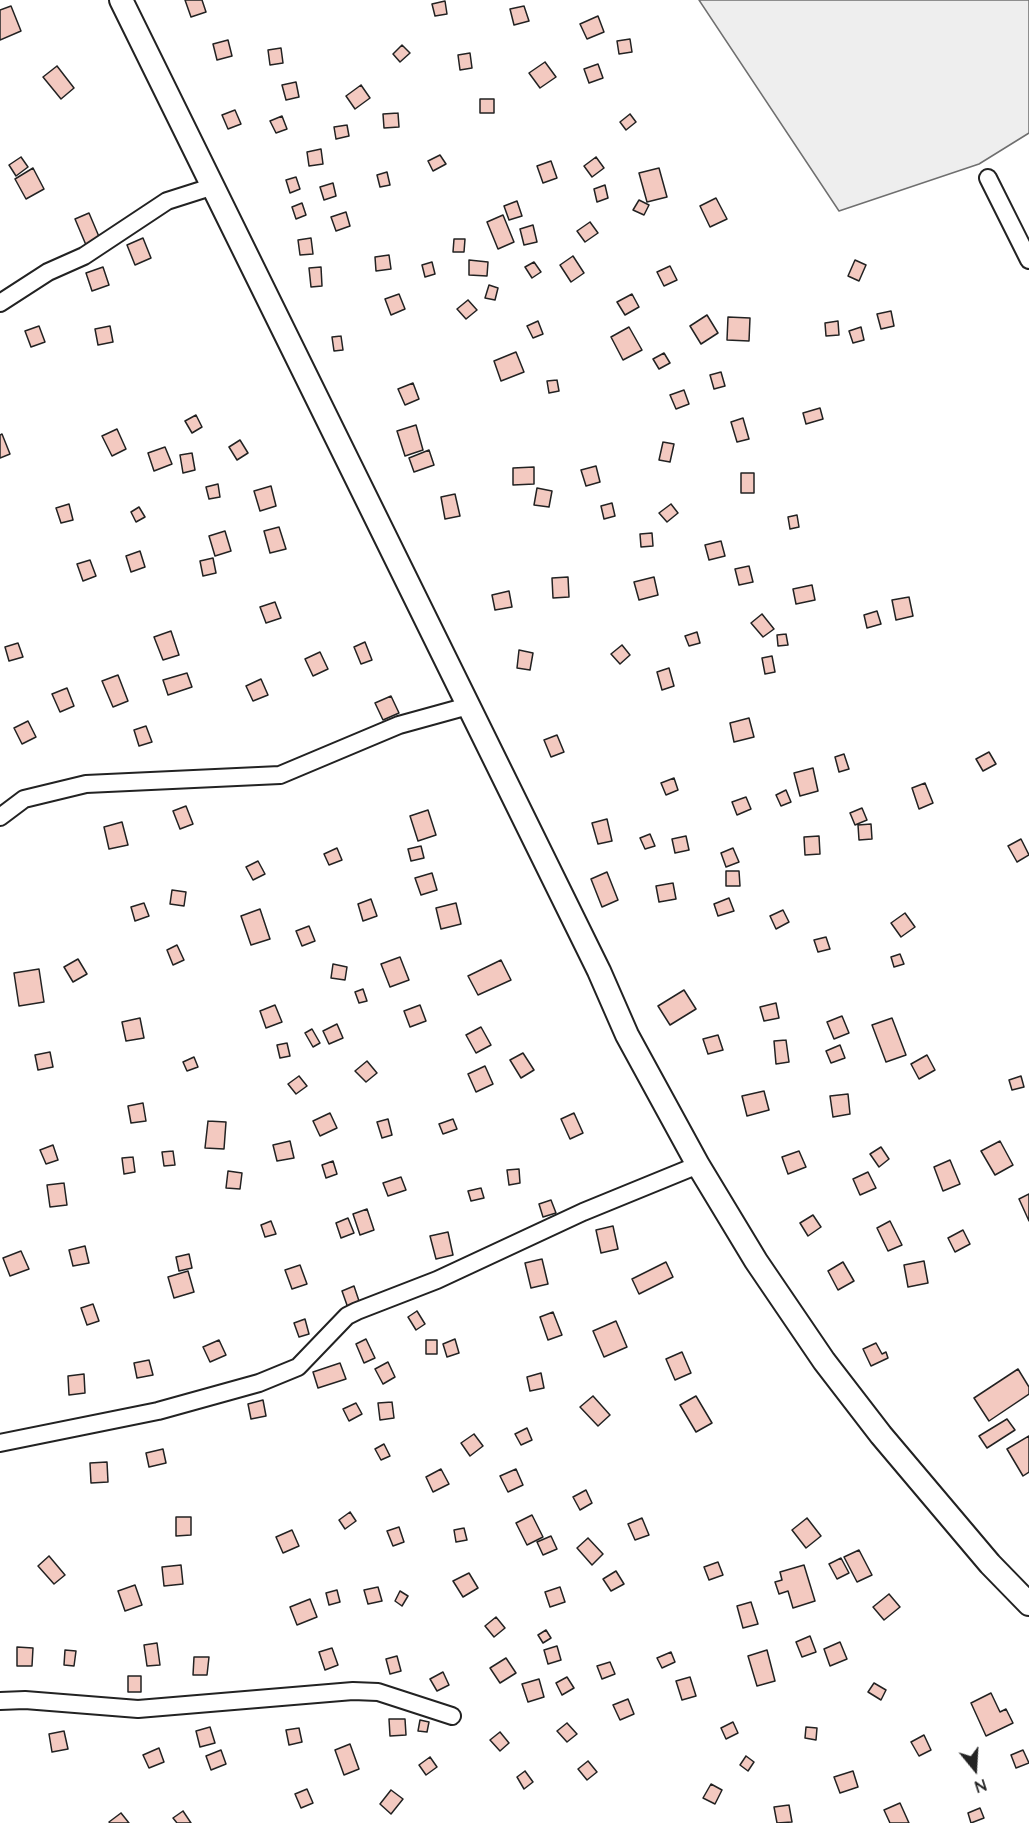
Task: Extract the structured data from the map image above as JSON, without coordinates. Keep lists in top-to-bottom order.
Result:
{
  "north": "bottom"
}
